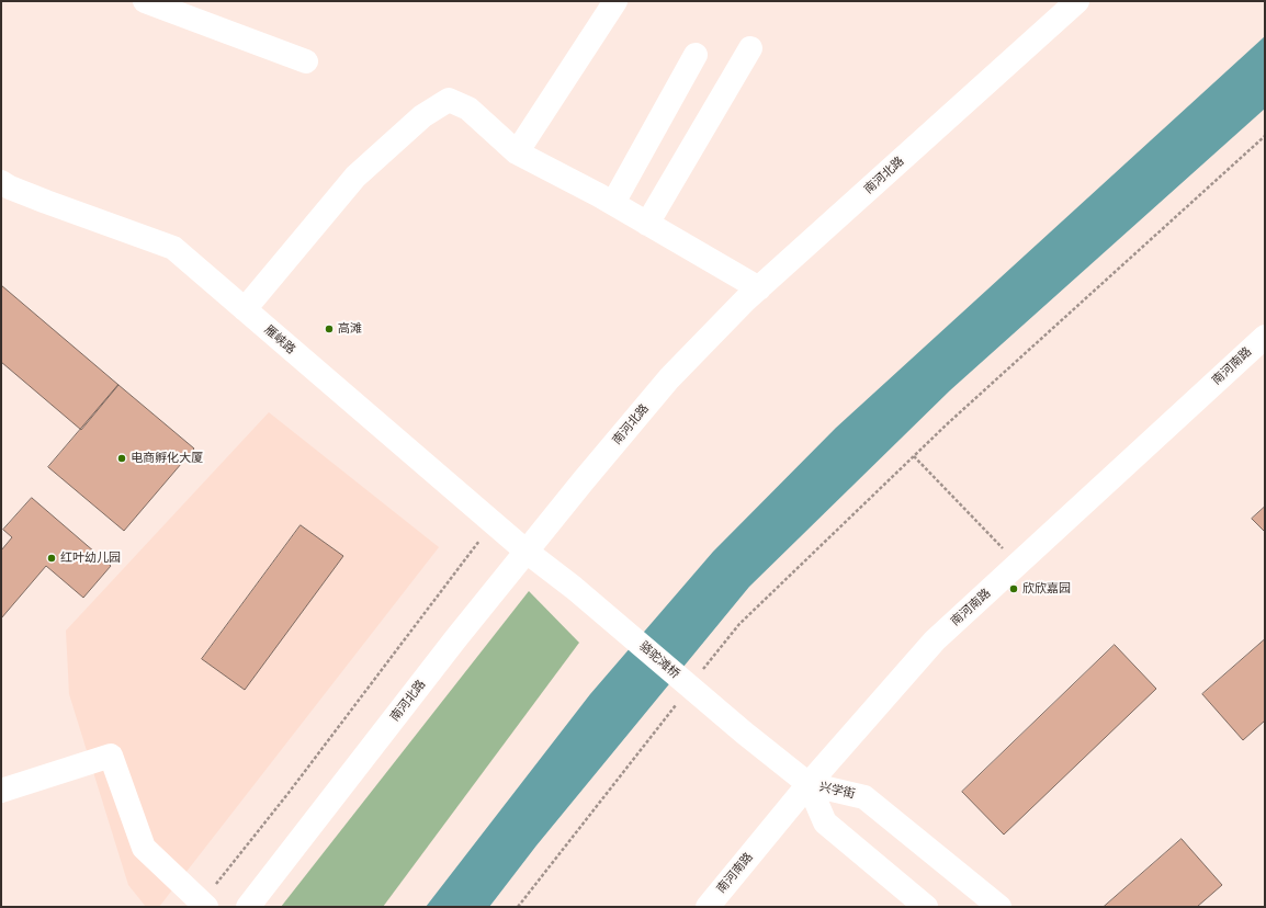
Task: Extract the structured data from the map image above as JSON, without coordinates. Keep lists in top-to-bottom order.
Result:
{
  "streets": {
    "street": [
      "南河北路",
      "雁峡路",
      "南河南路",
      "骆驼滩桥",
      "兴学街"
    ]
  },
  "crossings": [
    ["南河北路", "雁峡路"],
    ["南河北路", "骆驼滩桥"],
    ["雁峡路", "骆驼滩桥"],
    ["南河南路", "骆驼滩桥"],
    ["南河南路", "兴学街"],
    ["骆驼滩桥", "兴学街"]
  ],
  "places": [
    "高滩",
    "电商孵化大厦",
    "红叶幼儿园",
    "欣欣嘉园"
  ]
}
